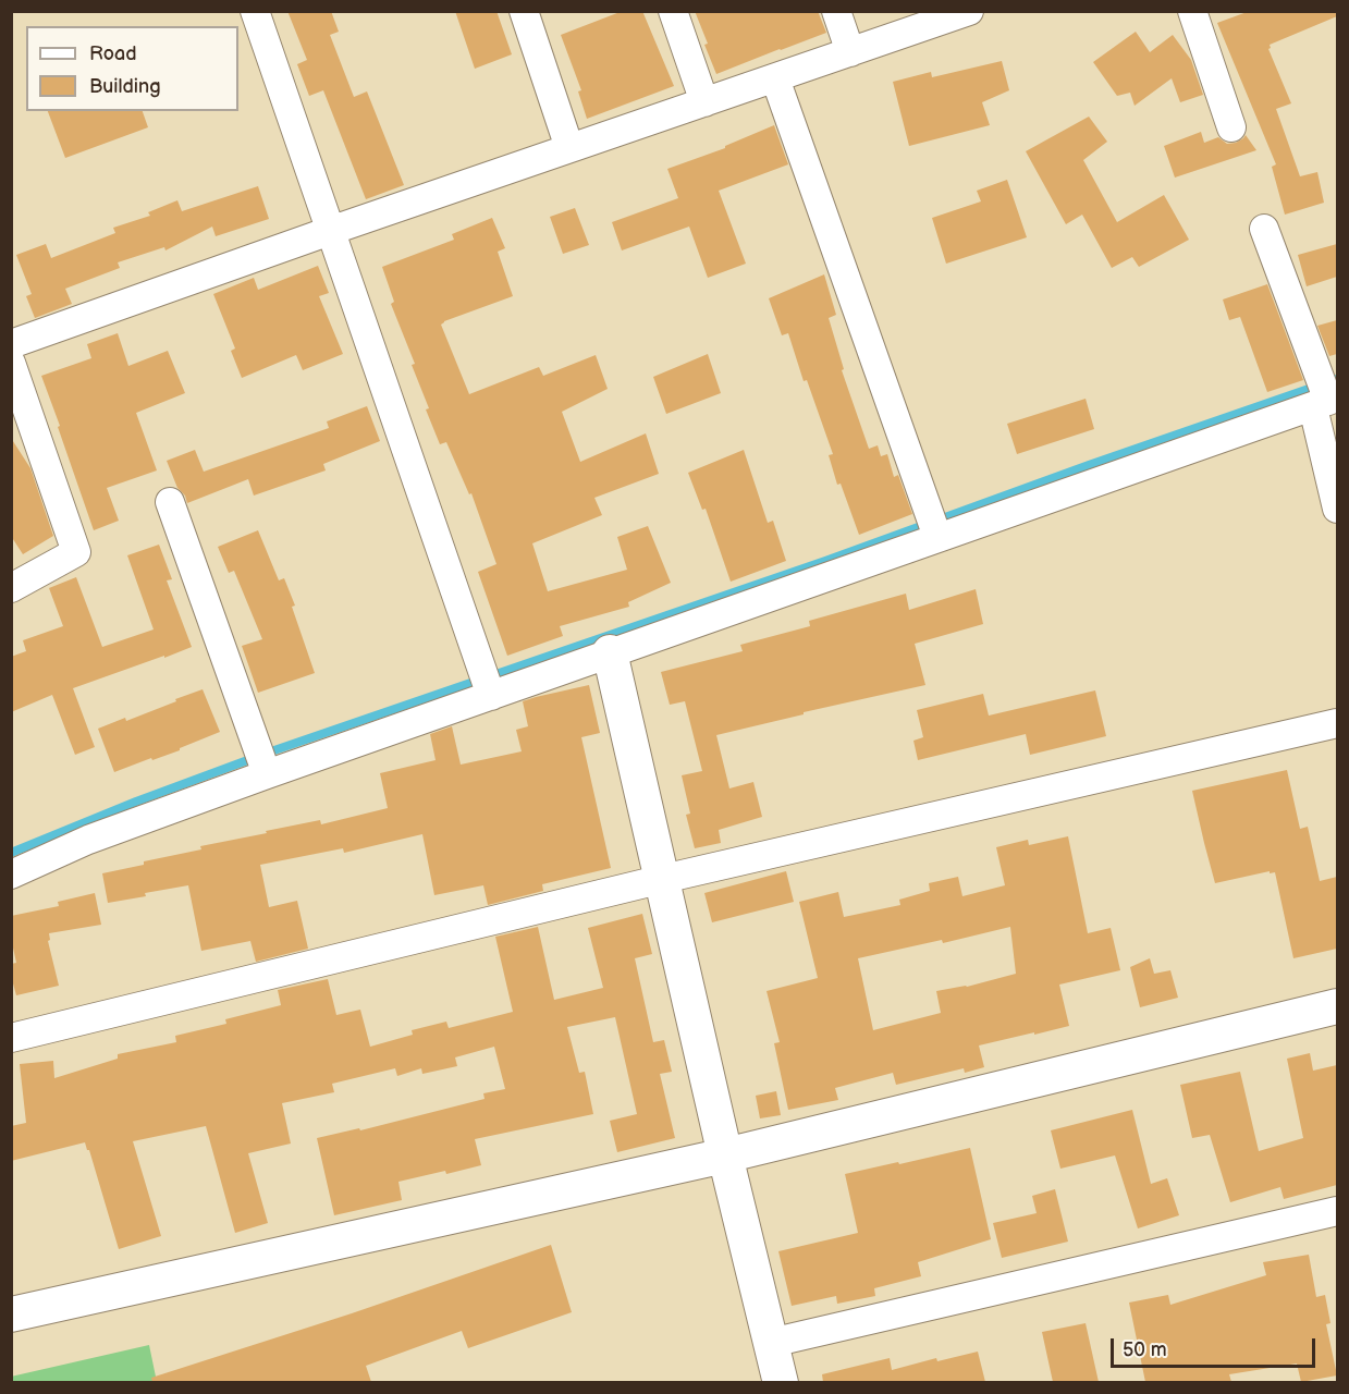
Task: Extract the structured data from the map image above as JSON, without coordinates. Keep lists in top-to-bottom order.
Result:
{
  "legend": ["Road", "Building"],
  "scale_bar": "50 m"
}
